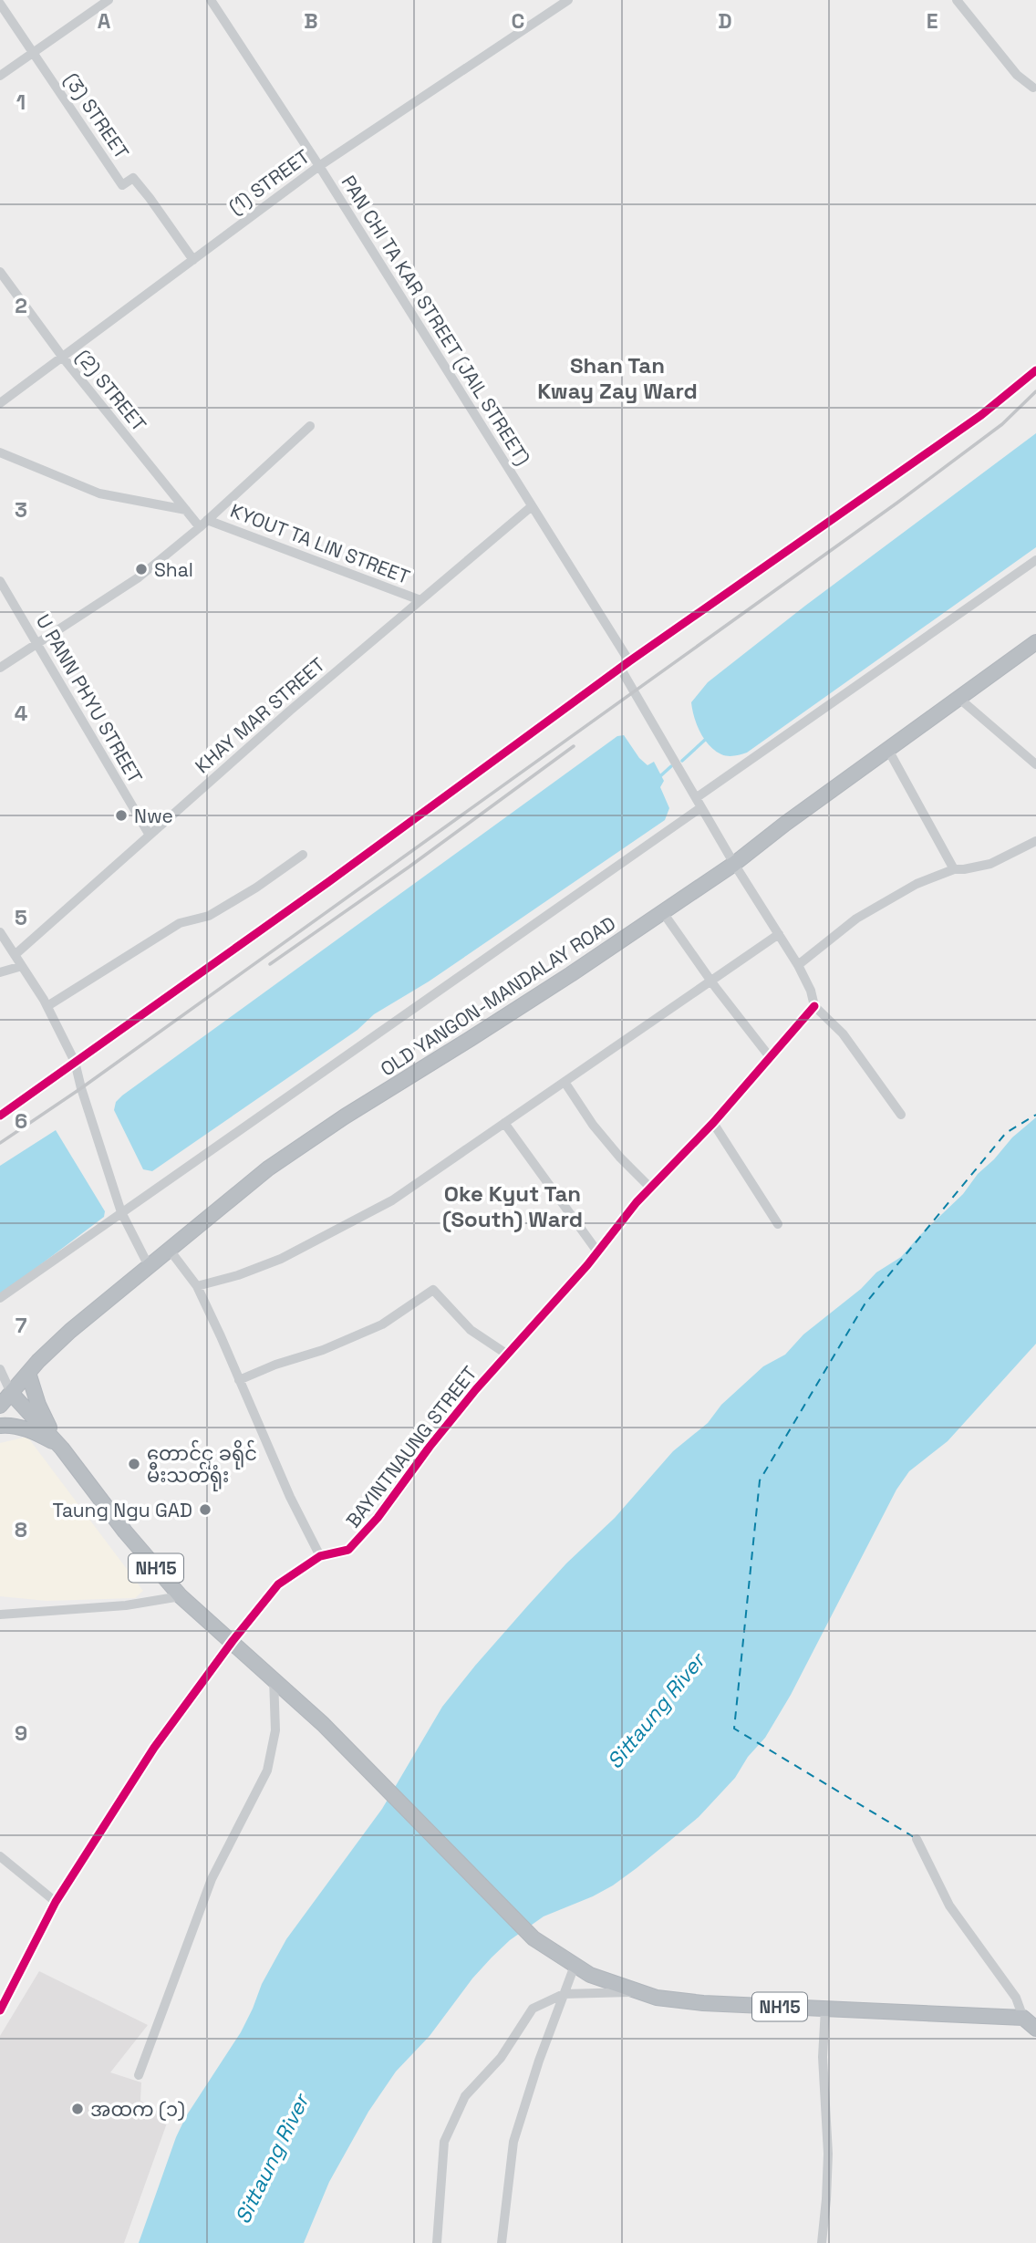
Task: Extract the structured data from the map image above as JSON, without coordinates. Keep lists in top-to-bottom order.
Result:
{
  "streets": {
    "highway": ["OLD YANGON-MANDALAY ROAD", "NH15"],
    "street": [
      "(3) STREET",
      "(1) STREET",
      "PAN CHI TA KAR STREET (JAIL STREET)",
      "(2) STREET",
      "KYOUT TA LIN STREET",
      "U PANN PHYU STREET",
      "KHAY MAR STREET",
      "BAYINTNAUNG STREET"
    ]
  },
  "crossings": [
    ["(3) STREET", "(1) STREET"],
    ["(1) STREET", "PAN CHI TA KAR STREET (JAIL STREET)"],
    ["(1) STREET", "(2) STREET"],
    ["PAN CHI TA KAR STREET (JAIL STREET)", "KHAY MAR STREET"],
    ["(2) STREET", "KYOUT TA LIN STREET"],
    ["KYOUT TA LIN STREET", "KHAY MAR STREET"],
    ["U PANN PHYU STREET", "KHAY MAR STREET"],
    ["OLD YANGON-MANDALAY ROAD", "NH15"],
    ["BAYINTNAUNG STREET", "NH15"]
  ],
  "districts": ["Shan Tan Kway Zay Ward", "Oke Kyut Tan (South) Ward"],
  "water": ["Sittaung River"],
  "places": [
    "Shal",
    "Nwe",
    "တောင်ငူ ခရိုင် မီးသတ်ရုံး",
    "Taung Ngu GAD",
    "အထက (၁)"
  ],
  "grid": {
    "columns": [
      "A",
      "B",
      "C",
      "D",
      "E"
    ],
    "rows": [
      "1",
      "2",
      "3",
      "4",
      "5",
      "6",
      "7",
      "8",
      "9"
    ]
  }
}
